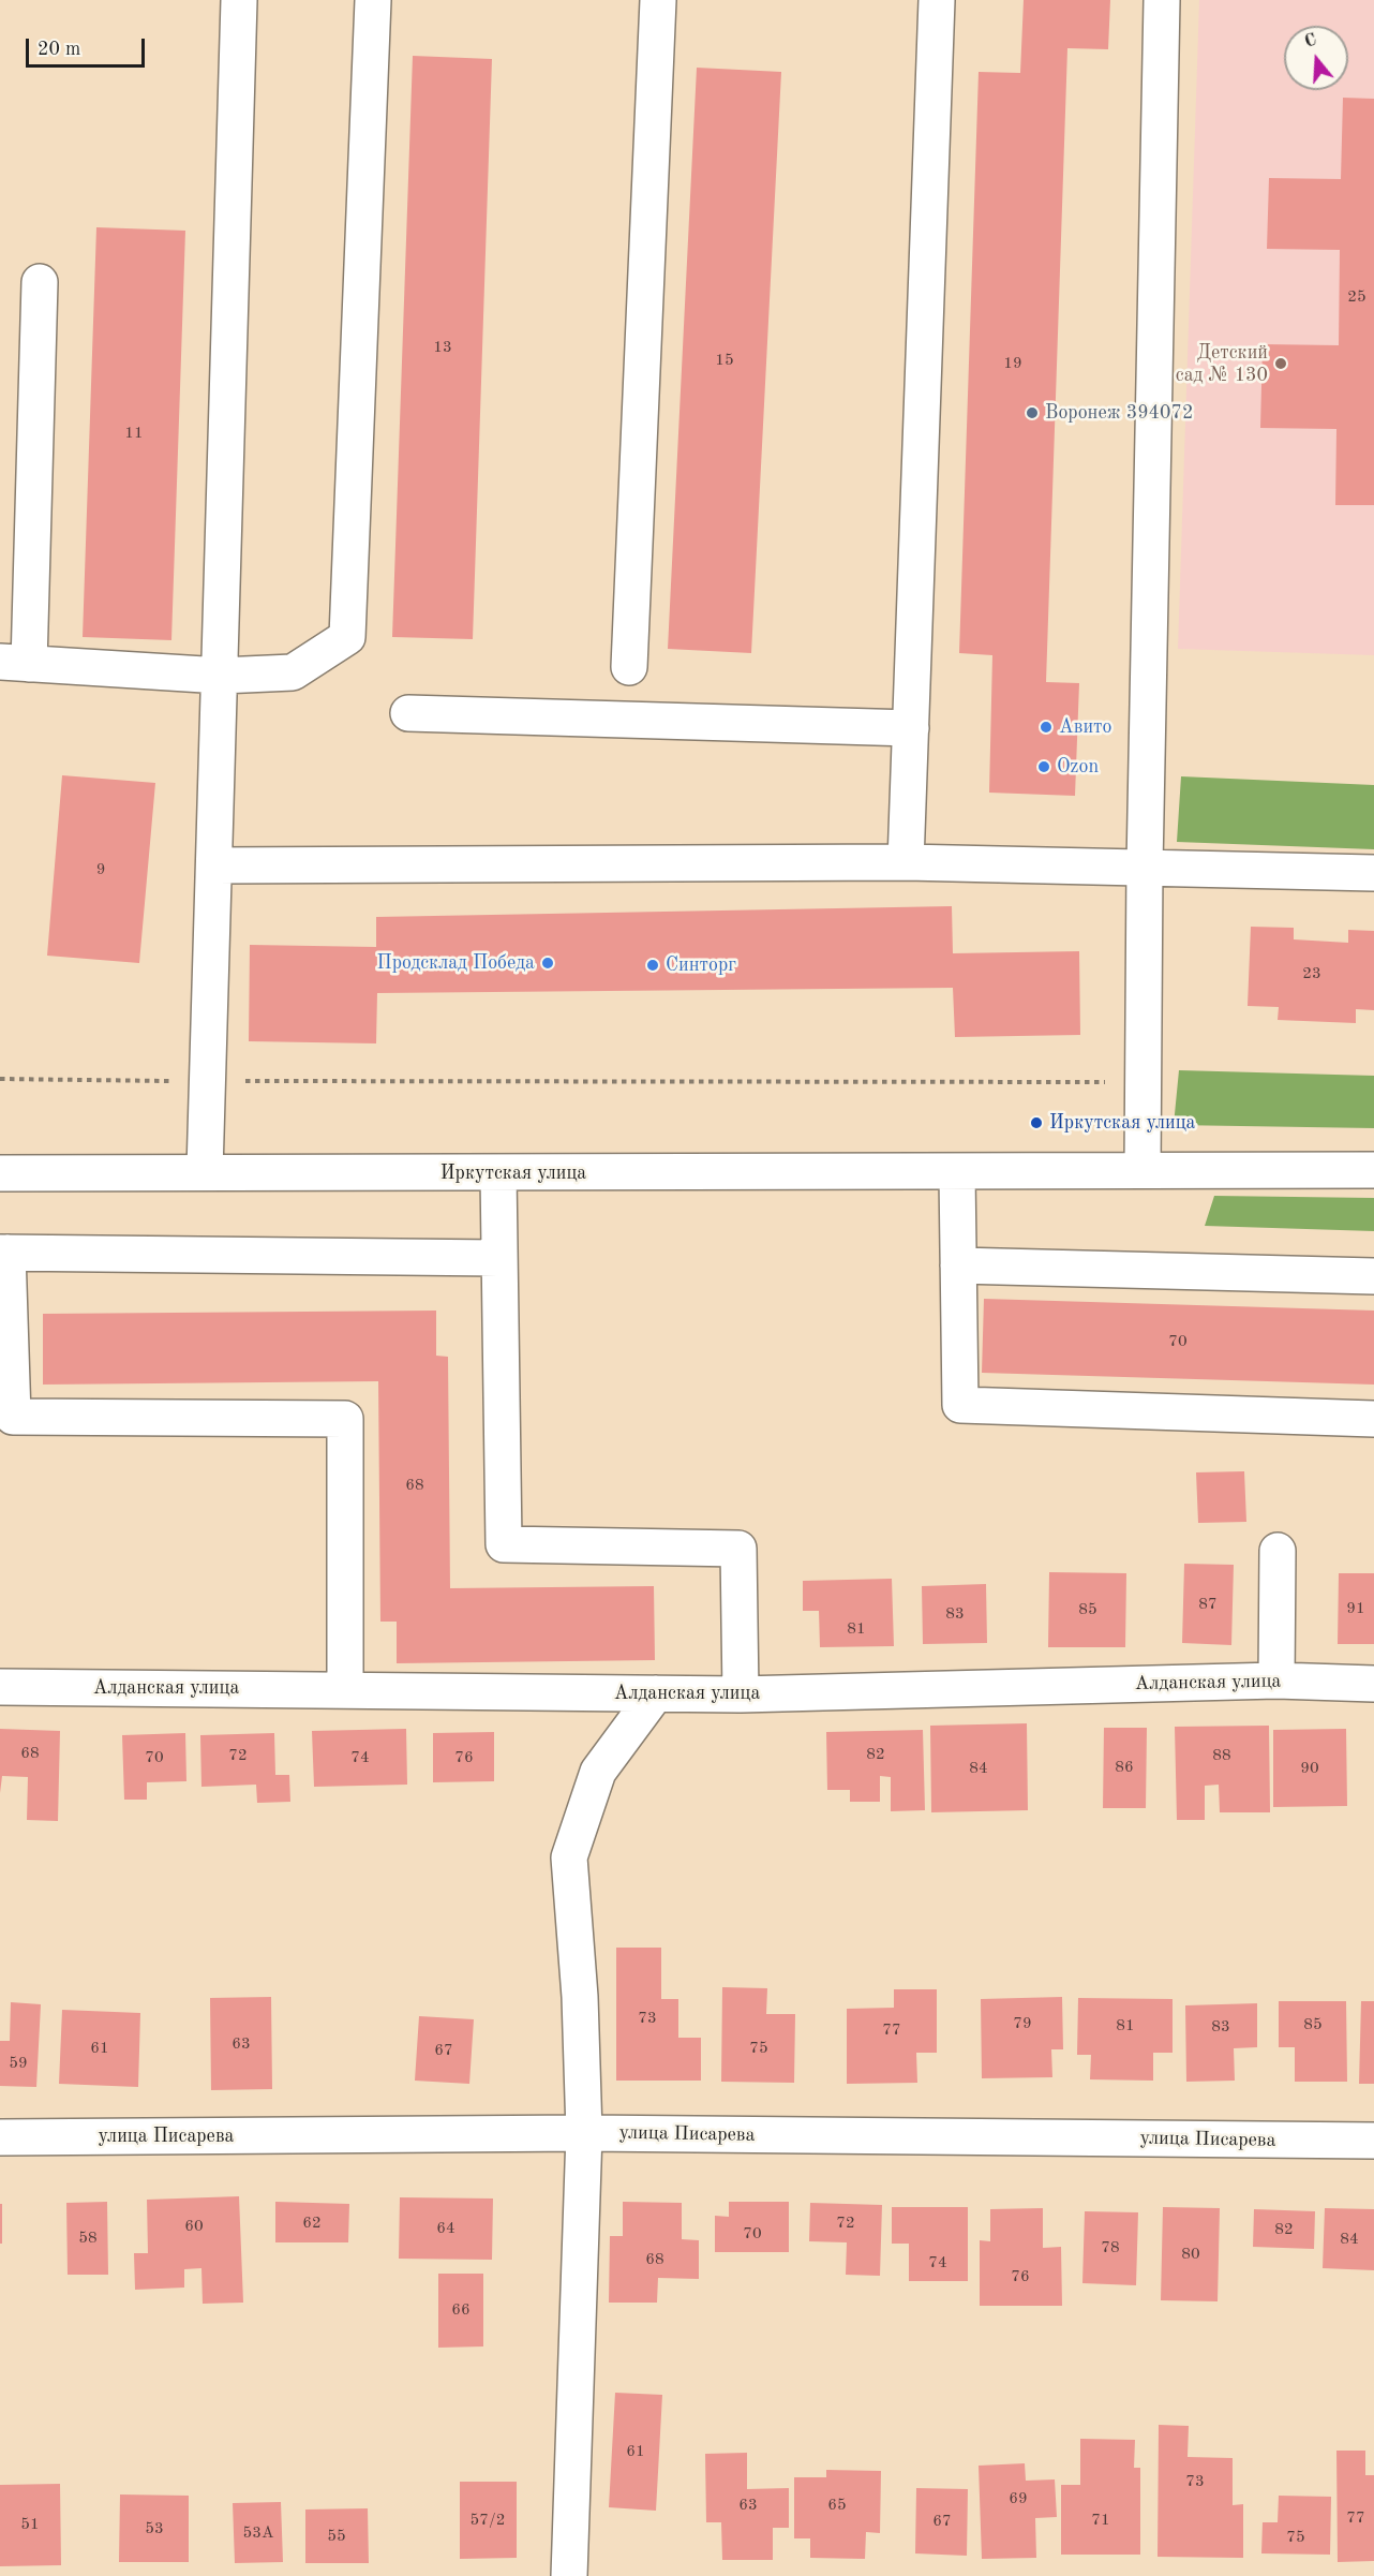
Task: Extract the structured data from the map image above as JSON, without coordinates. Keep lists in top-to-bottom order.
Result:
{
  "streets": {
    "street": ["Иркутская улица", "Алданская улица", "улица Писарева"]
  },
  "places": [
    "Детский сад № 130",
    "Воронеж 394072",
    "Авито",
    "Ozon",
    "Продсклад Победа",
    "Синторг",
    "Иркутская улица"
  ],
  "house_numbers": [
    "25",
    "13",
    "15",
    "19",
    "11",
    "9",
    "23",
    "70",
    "68",
    "87",
    "91",
    "85",
    "83",
    "81",
    "68",
    "82",
    "72",
    "88",
    "70",
    "74",
    "76",
    "86",
    "84",
    "90",
    "73",
    "79",
    "85",
    "81",
    "83",
    "77",
    "63",
    "61",
    "75",
    "67",
    "59",
    "62",
    "72",
    "60",
    "64",
    "82",
    "70",
    "58",
    "84",
    "78",
    "80",
    "68",
    "74",
    "76",
    "66",
    "61",
    "73",
    "69",
    "63",
    "65",
    "77",
    "57/2",
    "71",
    "67",
    "51",
    "53",
    "53А",
    "55",
    "75"
  ],
  "scale_bar": "20 m",
  "north": "top"
}
